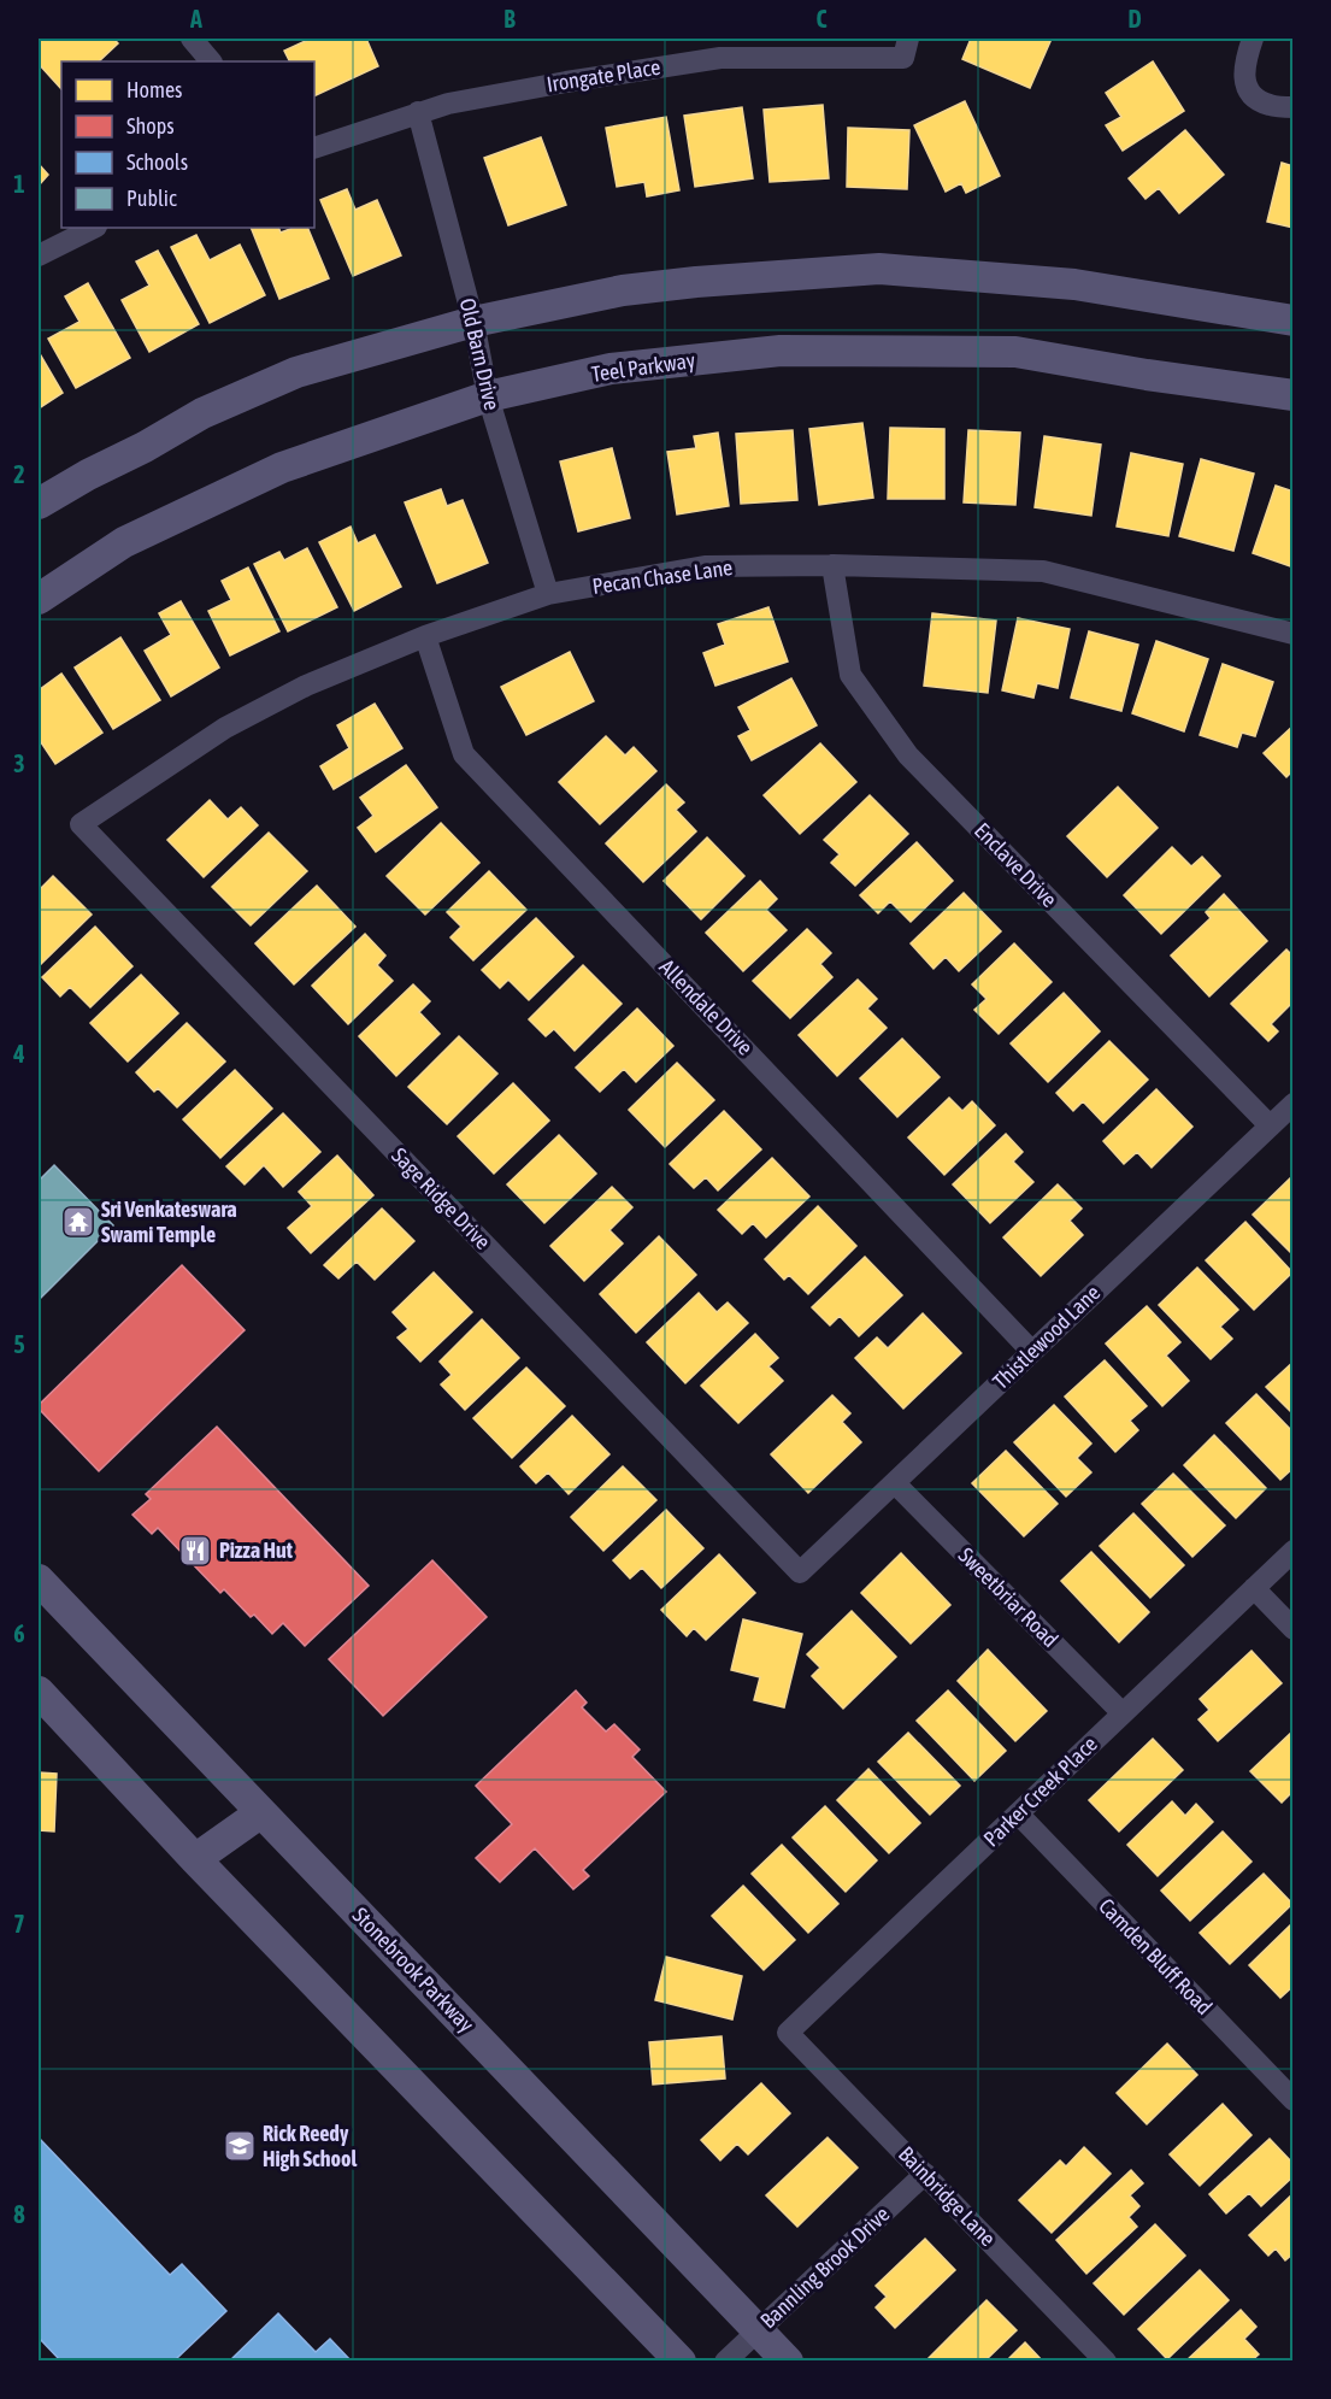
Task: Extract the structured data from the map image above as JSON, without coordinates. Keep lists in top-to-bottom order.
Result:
{
  "streets": {
    "main road": ["Teel Parkway", "Stonebrook Parkway"],
    "street": [
      "Irongate Place",
      "Old Barn Drive",
      "Pecan Chase Lane",
      "Enclave Drive",
      "Allendale Drive",
      "Sage Ridge Drive",
      "Thistlewood Lane",
      "Sweetbriar Road",
      "Parker Creek Place",
      "Camden Bluff Road",
      "Bainbridge Lane",
      "Bannling Brook Drive"
    ]
  },
  "crossings": [
    ["Irongate Place", "Old Barn Drive"],
    ["Old Barn Drive", "Teel Parkway"],
    ["Old Barn Drive", "Pecan Chase Lane"],
    ["Pecan Chase Lane", "Enclave Drive"],
    ["Pecan Chase Lane", "Allendale Drive"],
    ["Pecan Chase Lane", "Sage Ridge Drive"],
    ["Enclave Drive", "Thistlewood Lane"],
    ["Allendale Drive", "Thistlewood Lane"],
    ["Sage Ridge Drive", "Thistlewood Lane"],
    ["Thistlewood Lane", "Sweetbriar Road"],
    ["Sweetbriar Road", "Parker Creek Place"],
    ["Parker Creek Place", "Camden Bluff Road"],
    ["Parker Creek Place", "Bainbridge Lane"],
    ["Stonebrook Parkway", "Bannling Brook Drive"],
    ["Bainbridge Lane", "Bannling Brook Drive"]
  ],
  "places": {
    "temple": ["Sri Venkateswara Swami Temple"],
    "restaurant": ["Pizza Hut"],
    "school or university": ["Rick Reedy High School"]
  },
  "legend": [
    "Homes",
    "Shops",
    "Schools",
    "Public"
  ],
  "grid": {
    "columns": [
      "A",
      "B",
      "C",
      "D"
    ],
    "rows": [
      "1",
      "2",
      "3",
      "4",
      "5",
      "6",
      "7",
      "8"
    ]
  }
}
